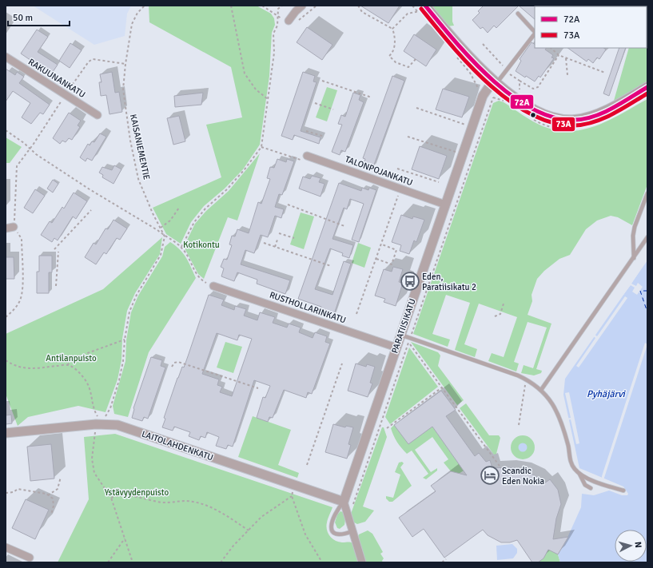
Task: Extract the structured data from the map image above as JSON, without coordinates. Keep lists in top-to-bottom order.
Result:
{
  "streets": {
    "street": [
      "RAKUUNANKATU",
      "TALONPOJANKATU",
      "RUSTHOLLARINKATU",
      "PARATIISIKATU",
      "LAITOLAHDENKATU"
    ],
    "path": ["KAISANIEMENTIE"]
  },
  "crossings": [
    ["TALONPOJANKATU", "PARATIISIKATU"],
    ["RUSTHOLLARINKATU", "PARATIISIKATU"],
    ["PARATIISIKATU", "LAITOLAHDENKATU"]
  ],
  "water": ["Pyhäjärvi"],
  "parks": ["Kotikontu", "Antilanpuisto", "Ystävyydenpuisto"],
  "places": {
    "bus stop": ["Eden, Paratiisikatu 2"],
    "hotel": ["Scandic Eden Nokia"]
  },
  "lines": ["transit line 72A", "transit line 73A"],
  "legend": ["72A", "73A"],
  "scale_bar": "50 m",
  "north": "right"
}
